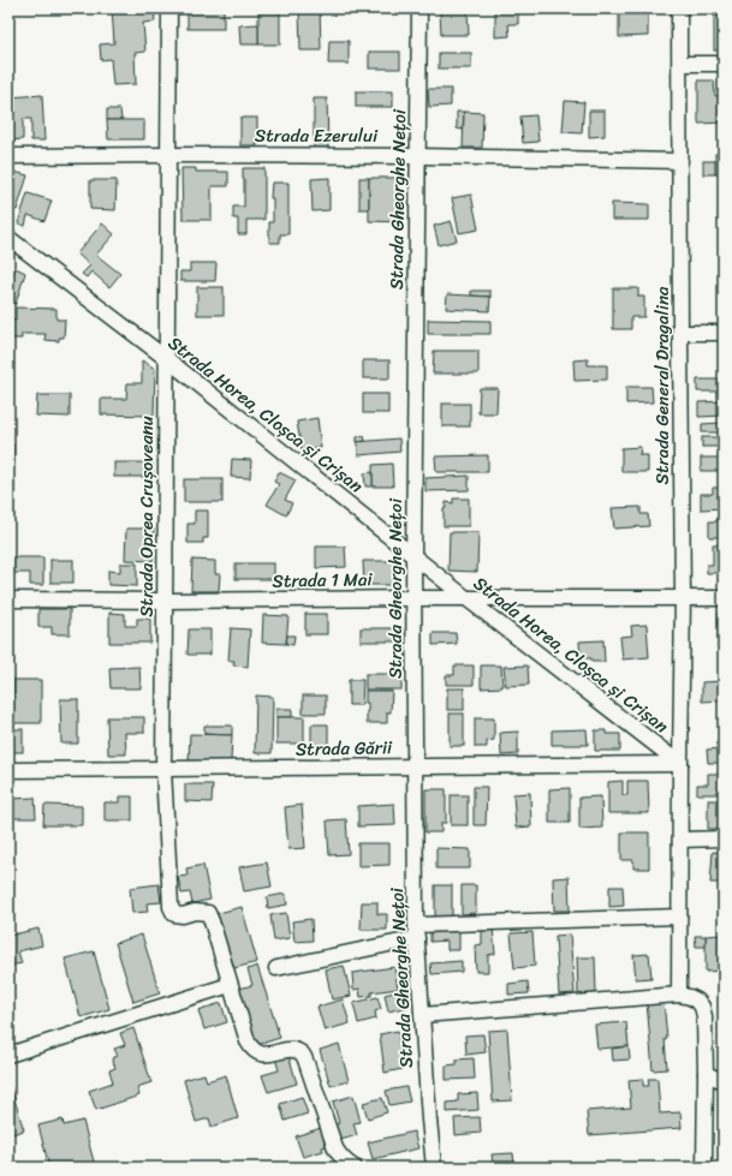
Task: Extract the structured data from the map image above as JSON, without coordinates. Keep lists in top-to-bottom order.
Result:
{
  "streets": {
    "street": [
      "Strada Ezerului",
      "Strada Gheorghe Nețoi",
      "Strada General Dragalina",
      "Strada Horea, Cloșca și Crișan",
      "Strada Oprea Crușoveanu",
      "Strada 1 Mai",
      "Strada Gării"
    ]
  },
  "crossings": [
    ["Strada Ezerului", "Strada Gheorghe Nețoi"],
    ["Strada Ezerului", "Strada General Dragalina"],
    ["Strada Ezerului", "Strada Oprea Crușoveanu"],
    ["Strada Gheorghe Nețoi", "Strada Horea, Cloșca și Crișan"],
    ["Strada Gheorghe Nețoi", "Strada 1 Mai"],
    ["Strada Gheorghe Nețoi", "Strada Gării"],
    ["Strada General Dragalina", "Strada Horea, Cloșca și Crișan"],
    ["Strada General Dragalina", "Strada 1 Mai"],
    ["Strada General Dragalina", "Strada Gării"],
    ["Strada Horea, Cloșca și Crișan", "Strada Oprea Crușoveanu"],
    ["Strada Horea, Cloșca și Crișan", "Strada 1 Mai"],
    ["Strada Horea, Cloșca și Crișan", "Strada Gării"],
    ["Strada Oprea Crușoveanu", "Strada 1 Mai"],
    ["Strada Oprea Crușoveanu", "Strada Gării"]
  ]
}
